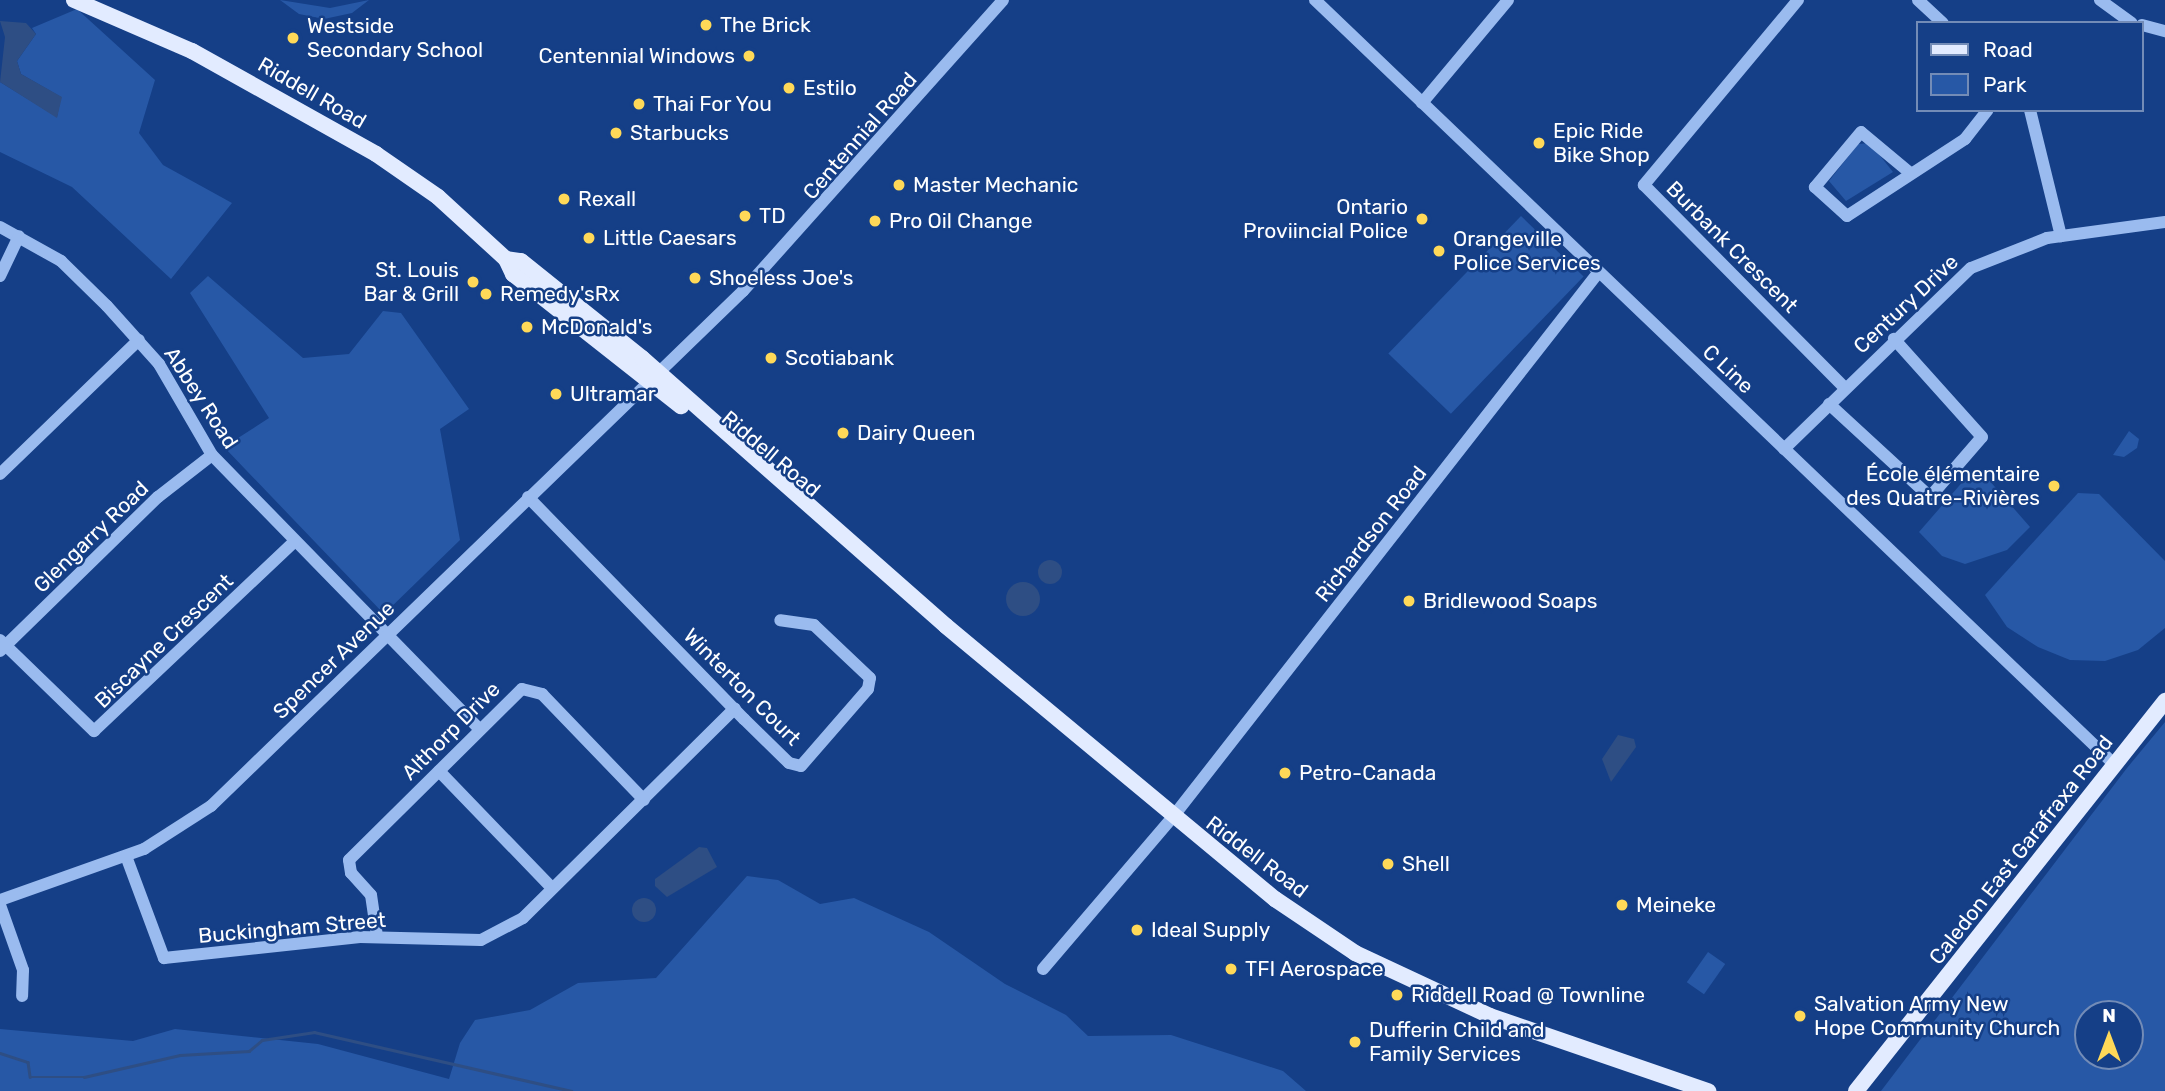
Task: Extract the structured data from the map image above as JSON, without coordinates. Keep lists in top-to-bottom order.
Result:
{
  "streets": {
    "main road": ["Riddell Road", "Caledon East Garafraxa Road"],
    "street": [
      "Centennial Road",
      "Burbank Crescent",
      "Century Drive",
      "C Line",
      "Abbey Road",
      "Richardson Road",
      "Glengarry Road",
      "Biscayne Crescent",
      "Spencer Avenue",
      "Winterton Court",
      "Althorp Drive",
      "Buckingham Street"
    ]
  },
  "crossings": [
    ["Riddell Road", "Centennial Road"],
    ["Riddell Road", "Richardson Road"],
    ["Riddell Road", "Spencer Avenue"],
    ["Centennial Road", "Spencer Avenue"],
    ["Burbank Crescent", "Century Drive"],
    ["Century Drive", "C Line"],
    ["C Line", "Richardson Road"],
    ["C Line", "Caledon East Garafraxa Road"],
    ["Abbey Road", "Glengarry Road"],
    ["Abbey Road", "Biscayne Crescent"],
    ["Abbey Road", "Spencer Avenue"],
    ["Abbey Road", "Althorp Drive"],
    ["Glengarry Road", "Biscayne Crescent"],
    ["Spencer Avenue", "Winterton Court"],
    ["Spencer Avenue", "Buckingham Street"],
    ["Winterton Court", "Buckingham Street"],
    ["Althorp Drive", "Buckingham Street"]
  ],
  "places": [
    "The Brick",
    "Westside Secondary School",
    "Centennial Windows",
    "Estilo",
    "Thai For You",
    "Starbucks",
    "Epic Ride Bike Shop",
    "Master Mechanic",
    "Rexall",
    "TD",
    "Ontario Proviincial Police",
    "Pro Oil Change",
    "Little Caesars",
    "Orangeville Police Services",
    "Shoeless Joe's",
    "St. Louis Bar & Grill",
    "Remedy'sRx",
    "McDonald's",
    "Scotiabank",
    "Ultramar",
    "Dairy Queen",
    "École élémentaire des Quatre-Rivières",
    "Bridlewood Soaps",
    "Petro-Canada",
    "Shell",
    "Meineke",
    "Ideal Supply",
    "TFI Aerospace",
    "Riddell Road @ Townline",
    "Salvation Army New Hope Community Church",
    "Dufferin Child and Family Services"
  ],
  "legend": ["Road", "Park"],
  "north": "top"
}
